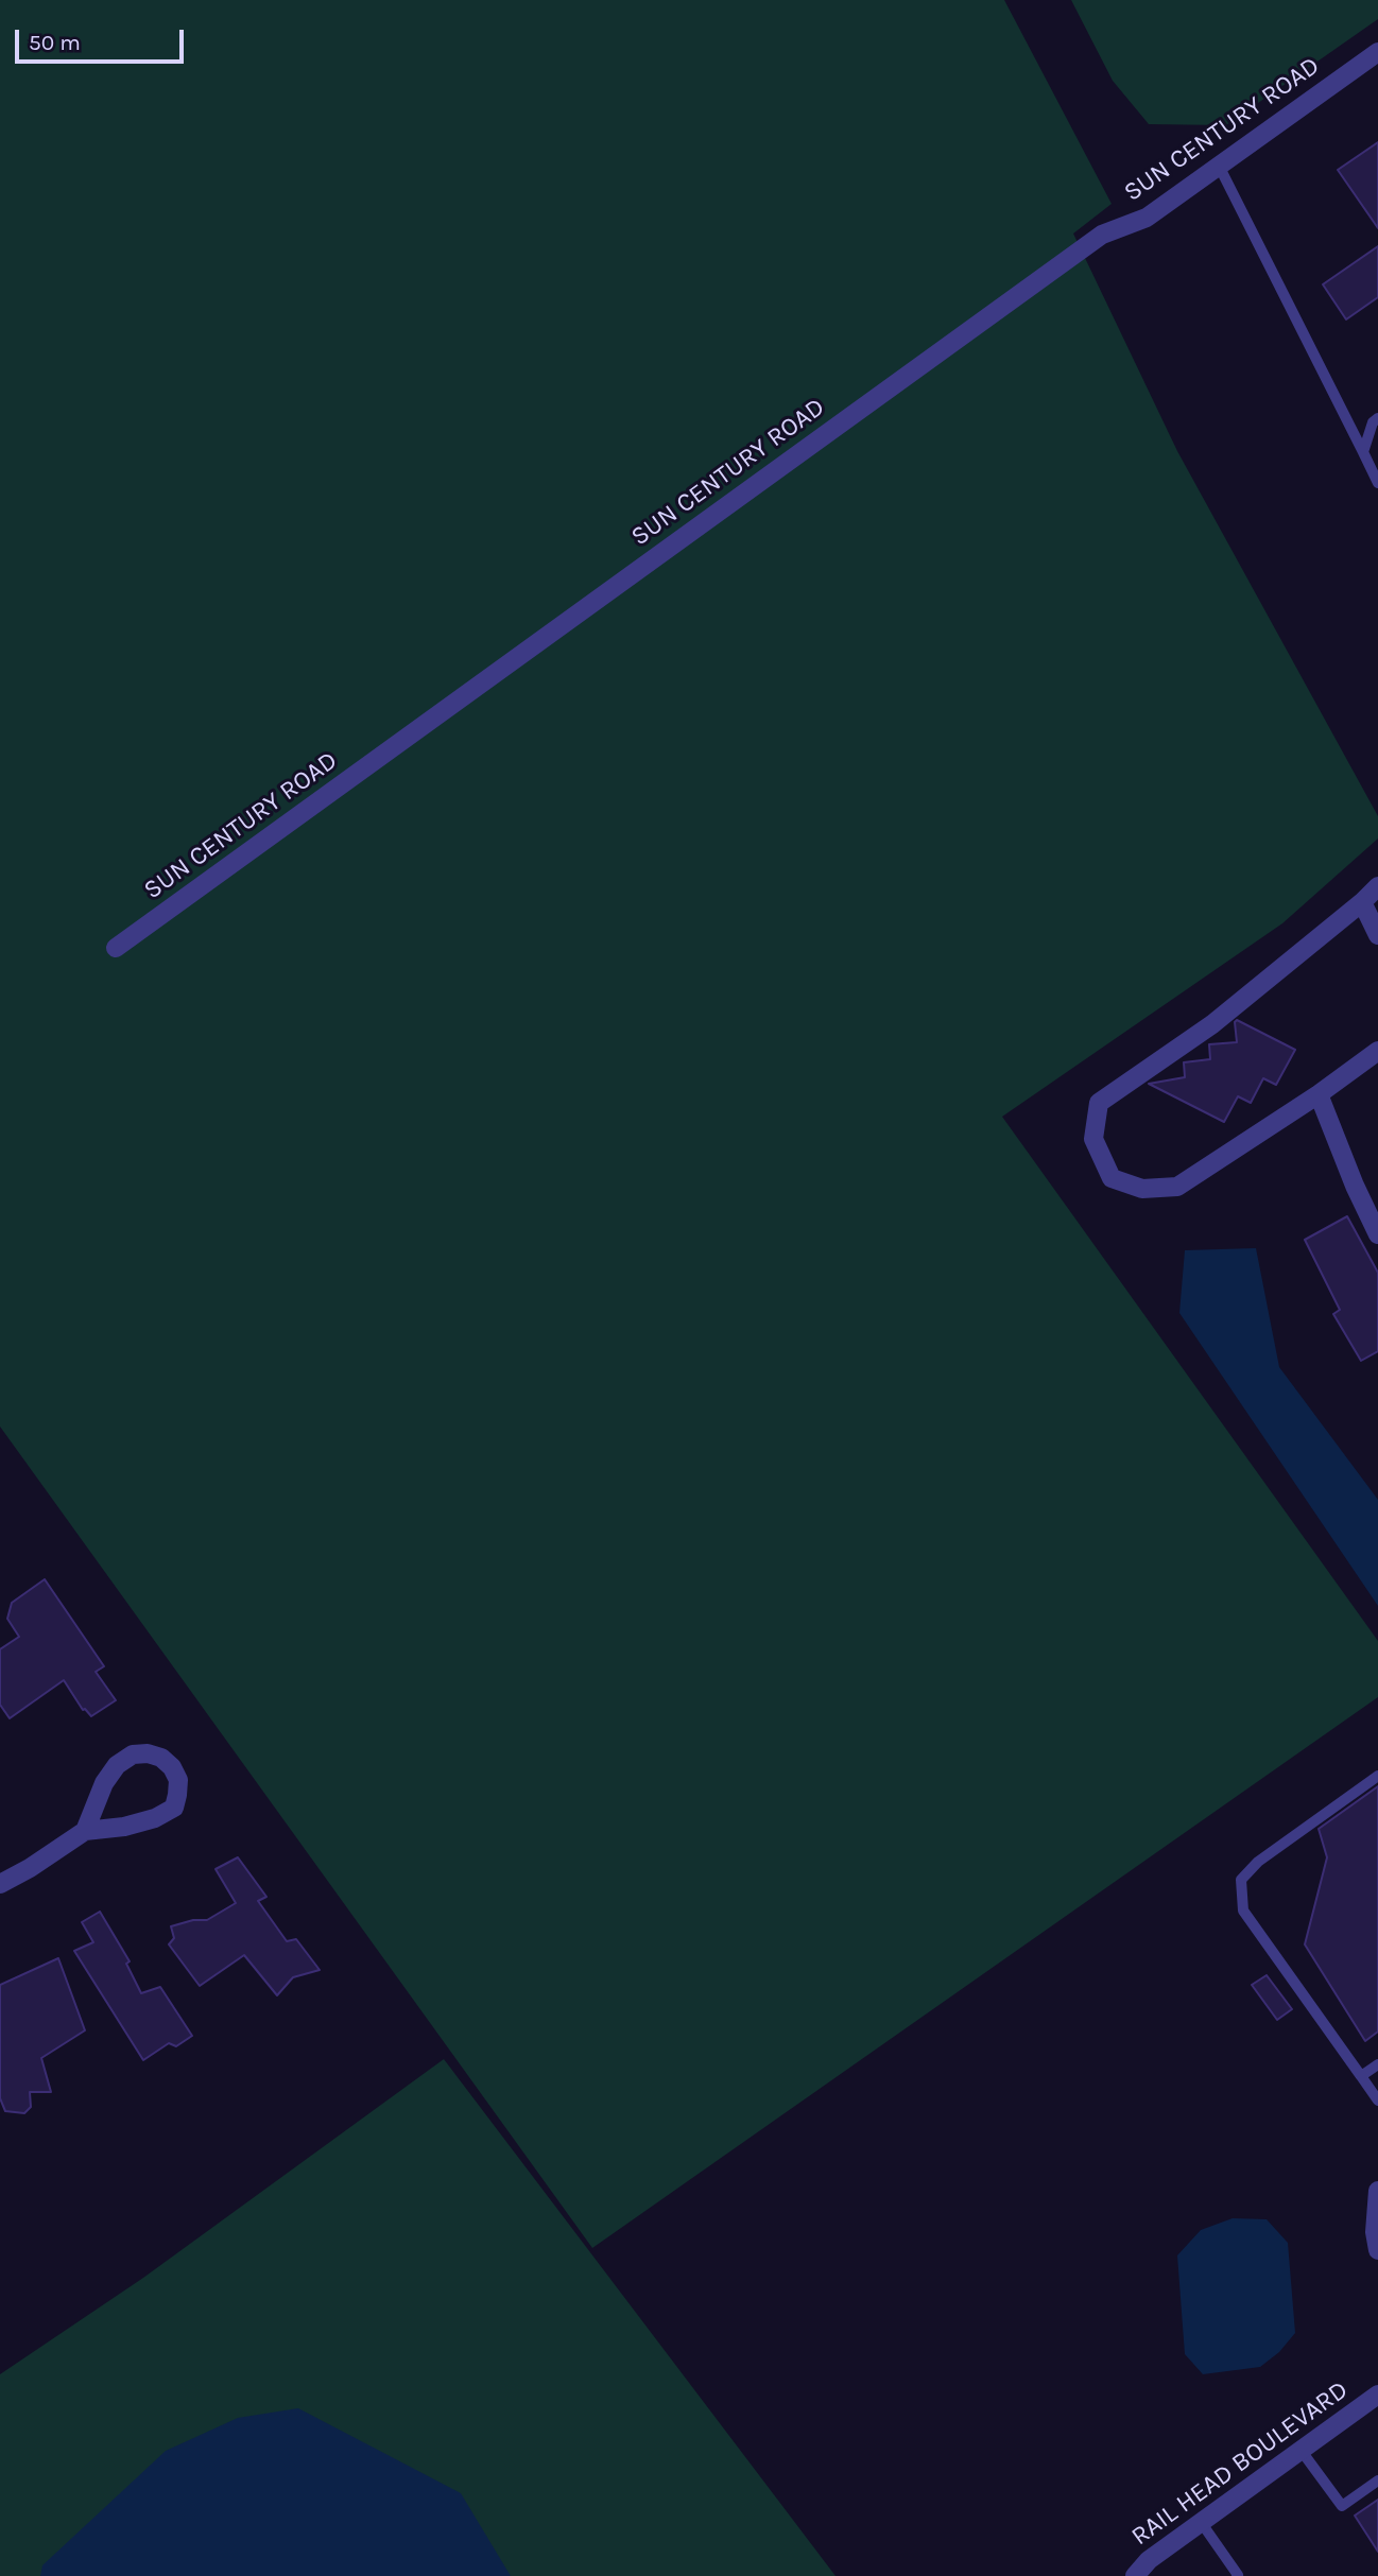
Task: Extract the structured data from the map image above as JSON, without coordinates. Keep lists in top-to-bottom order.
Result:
{
  "streets": {
    "street": ["SUN CENTURY ROAD", "RAIL HEAD BOULEVARD"]
  },
  "scale_bar": "50 m"
}
